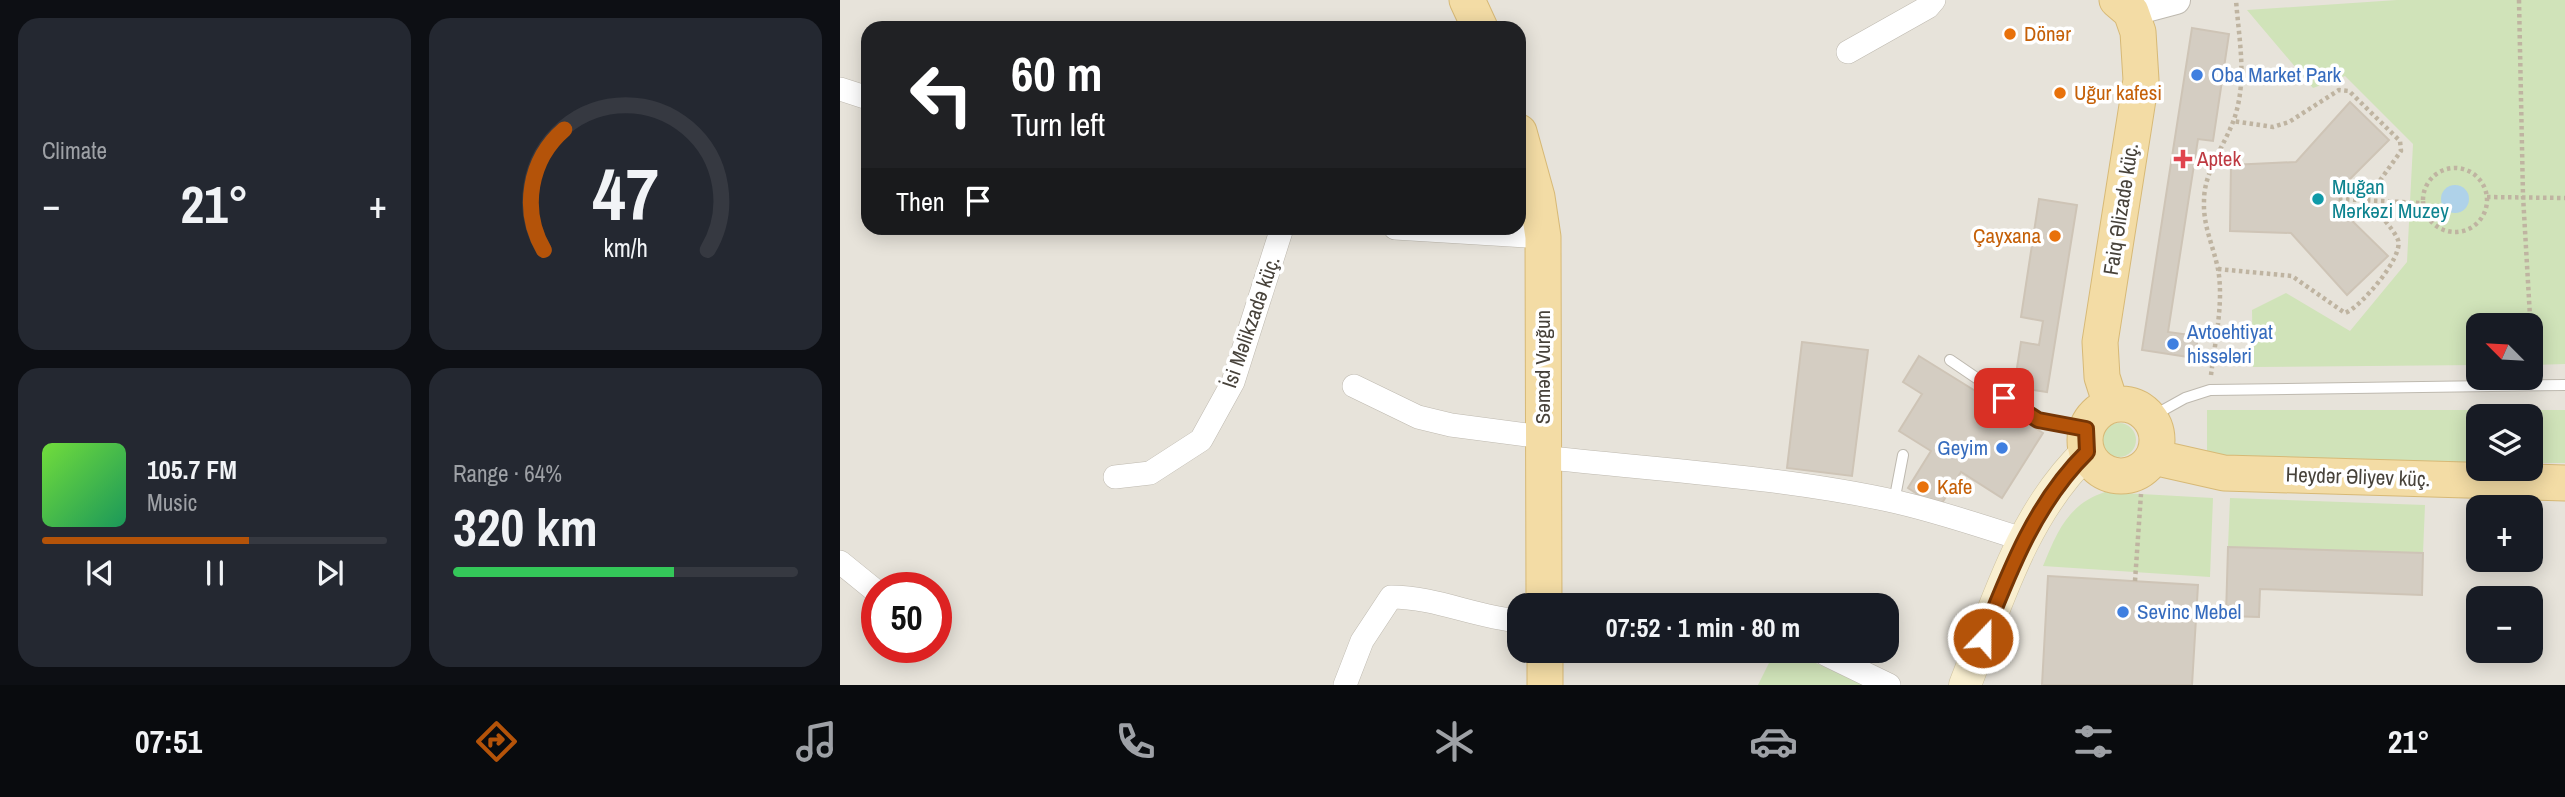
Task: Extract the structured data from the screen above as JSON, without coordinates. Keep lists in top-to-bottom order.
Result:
{
  "streets": {
    "main road": ["Faiq Əlizadə küç.", "Səməd Vurğun", "Heydər Əliyev küç."],
    "street": ["İsi Məlikzadə küç."]
  },
  "crossings": [
    ["Faiq Əlizadə küç.", "Heydər Əliyev küç."]
  ],
  "places": {
    "other": [
      "Dönər",
      "Oba Market Park",
      "Uğur kafesi",
      "Muğan Mərkəzi Muzey",
      "Çayxana",
      "Avtoehtiyat hissələri",
      "Geyim",
      "Kafe",
      "Sevinc Mebel"
    ],
    "health": ["Aptek"]
  },
  "north": "top left",
  "page": {
    "tile": [
      "Climate",
      ["Range · 64%", "320 km"]
    ],
    "turn": ["60 m", "Turn left"],
    "then": "Then",
    "heat": ["−", "21°", "+"],
    "map_buttons": ["+", "−"],
    "song": ["105.7 FM", "Music"],
    "limit": "50",
    "trip": "07:52 · 1 min · 80 m",
    "tabs": ["07:51", "21°"],
    "gauge": ["47", "km/h"]
  }
}
